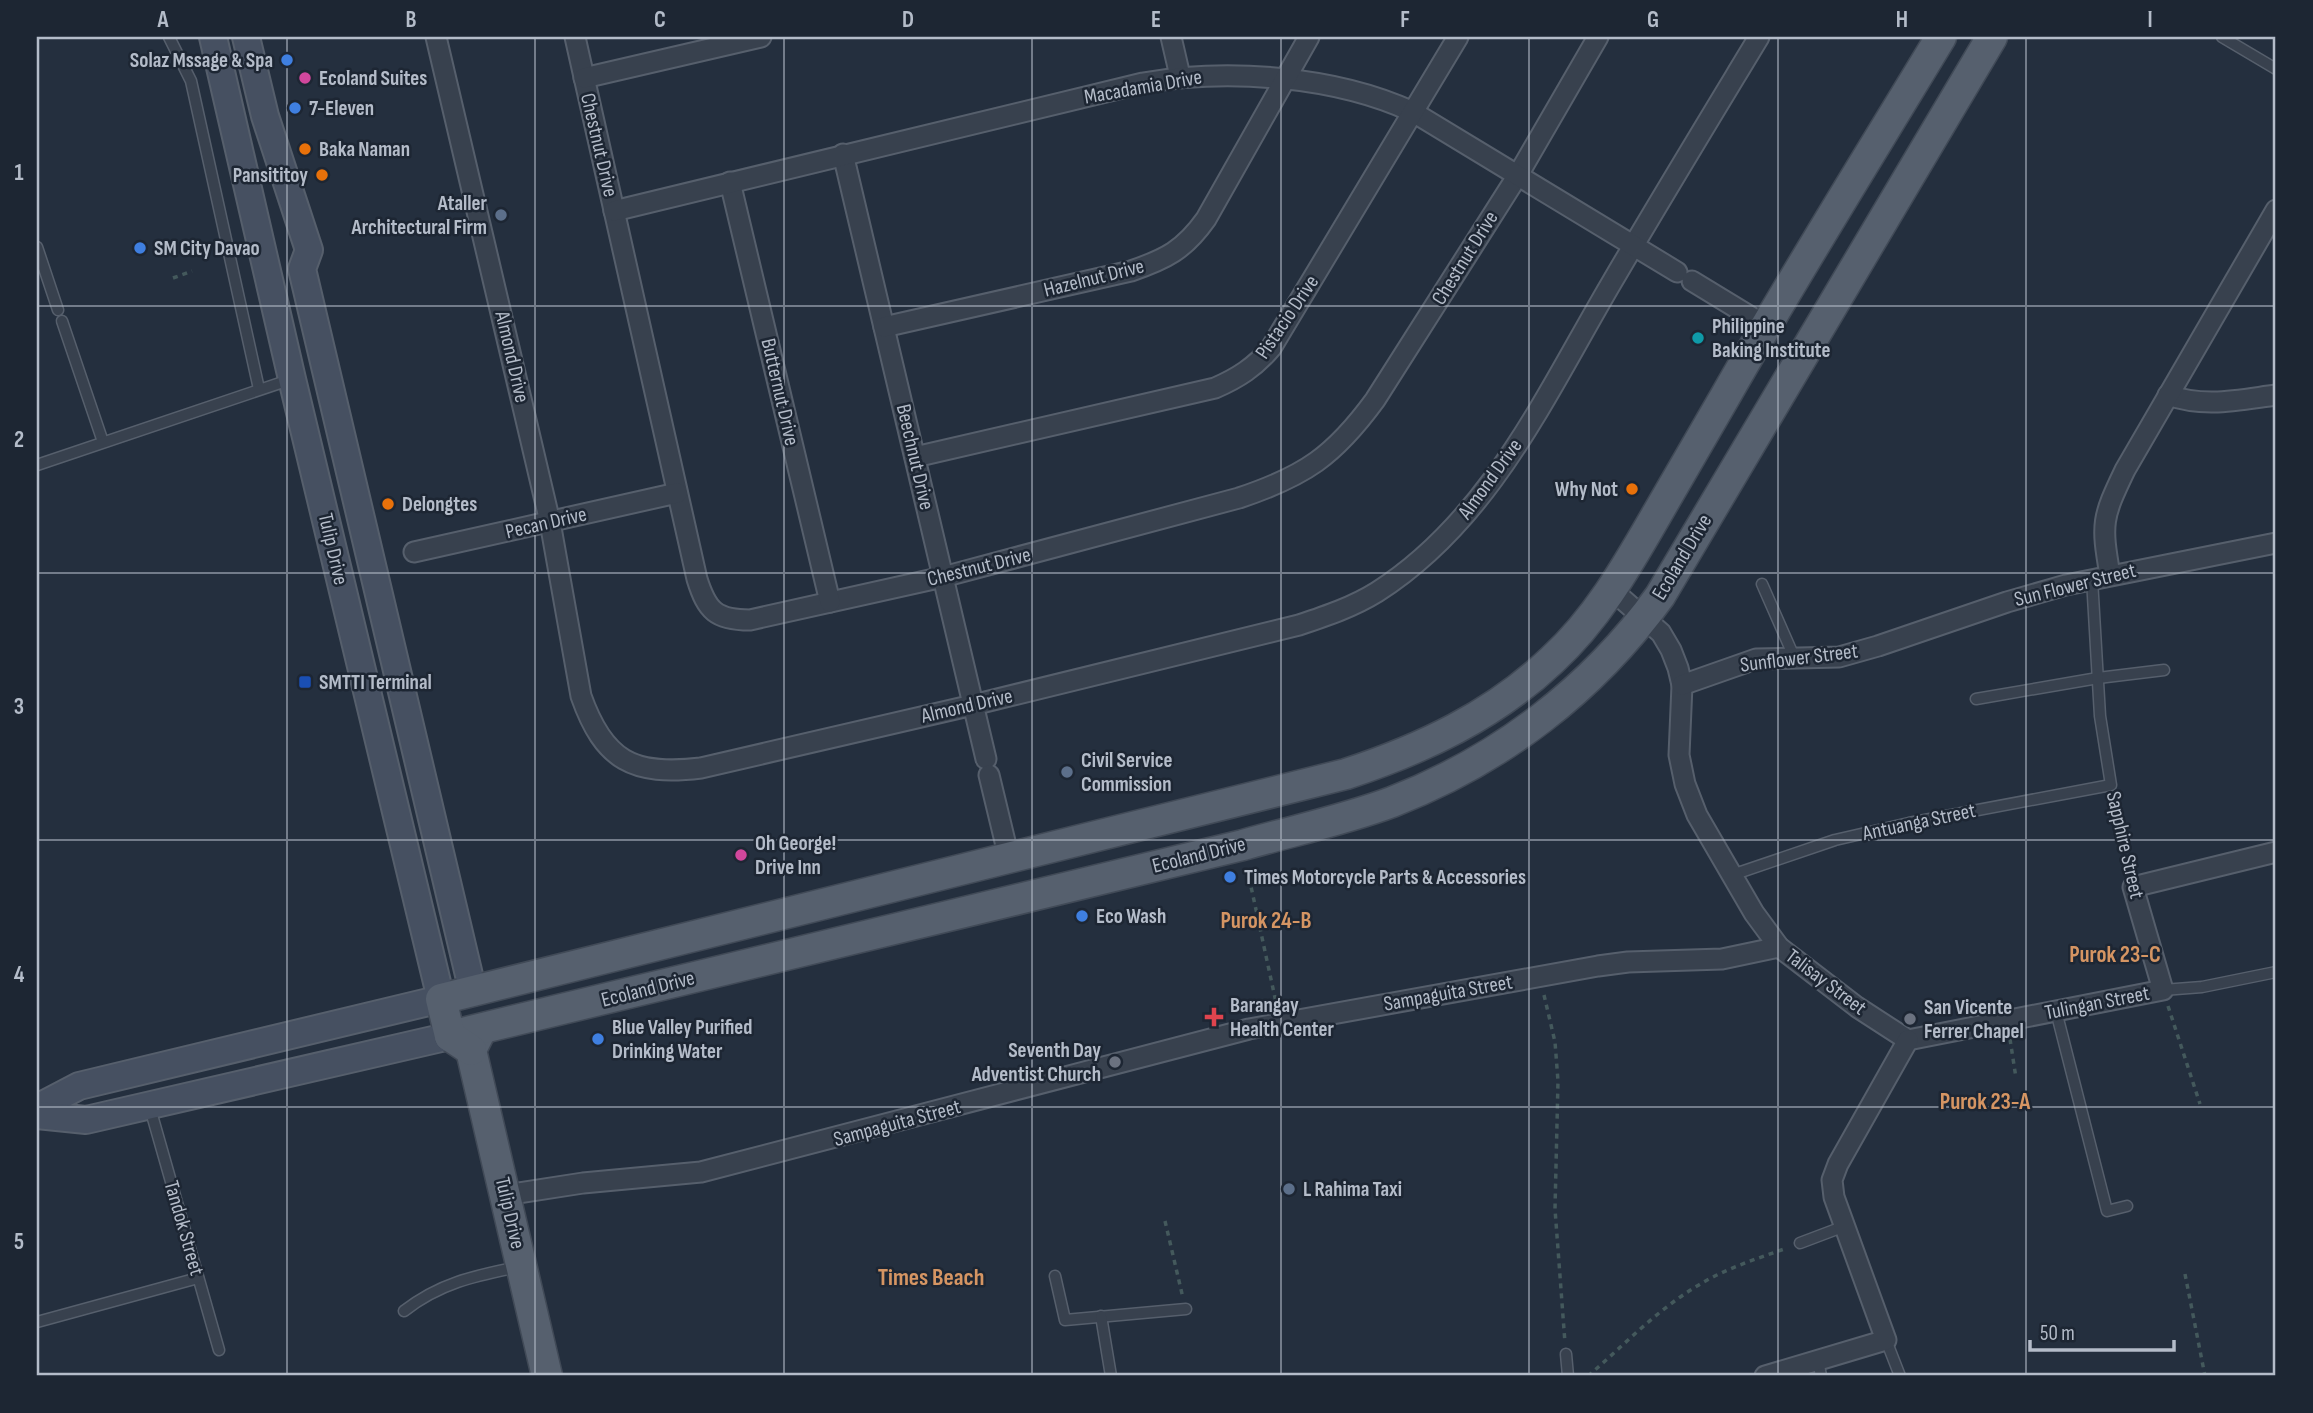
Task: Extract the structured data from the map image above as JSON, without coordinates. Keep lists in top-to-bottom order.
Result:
{
  "streets": {
    "main road": ["Tulip Drive", "Ecoland Drive"],
    "street": [
      "Macadamia Drive",
      "Chestnut Drive",
      "Hazelnut Drive",
      "Pistacio Drive",
      "Almond Drive",
      "Butternut Drive",
      "Beechnut Drive",
      "Pecan Drive",
      "Sun Flower Street",
      "Sunflower Street",
      "Sapphire Street",
      "Talisay Street",
      "Sampaguita Street",
      "Tulingan Street"
    ],
    "lane": ["Antuanga Street", "Tandok Street"]
  },
  "crossings": [
    ["Macadamia Drive", "Chestnut Drive"],
    ["Macadamia Drive", "Hazelnut Drive"],
    ["Macadamia Drive", "Pistacio Drive"],
    ["Macadamia Drive", "Almond Drive"],
    ["Macadamia Drive", "Butternut Drive"],
    ["Macadamia Drive", "Beechnut Drive"],
    ["Macadamia Drive", "Ecoland Drive"],
    ["Chestnut Drive", "Butternut Drive"],
    ["Chestnut Drive", "Beechnut Drive"],
    ["Chestnut Drive", "Pecan Drive"],
    ["Hazelnut Drive", "Beechnut Drive"],
    ["Pistacio Drive", "Beechnut Drive"],
    ["Almond Drive", "Beechnut Drive"],
    ["Almond Drive", "Pecan Drive"],
    ["Beechnut Drive", "Ecoland Drive"],
    ["Tulip Drive", "Ecoland Drive"],
    ["Tulip Drive", "Sampaguita Street"],
    ["Ecoland Drive", "Talisay Street"],
    ["Ecoland Drive", "Tandok Street"],
    ["Sun Flower Street", "Sunflower Street"],
    ["Sun Flower Street", "Sapphire Street"],
    ["Sunflower Street", "Talisay Street"],
    ["Antuanga Street", "Sapphire Street"],
    ["Antuanga Street", "Talisay Street"],
    ["Sapphire Street", "Tulingan Street"],
    ["Talisay Street", "Sampaguita Street"],
    ["Talisay Street", "Tulingan Street"]
  ],
  "districts": [
    "Purok 24-B",
    "Purok 23-C",
    "Purok 23-A",
    "Times Beach"
  ],
  "places": {
    "other": [
      "Solaz Mssage & Spa",
      "Ecoland Suites",
      "7-Eleven",
      "Baka Naman",
      "Pansititoy",
      "Ataller Architectural Firm",
      "SM City Davao",
      "Philippine Baking Institute",
      "Why Not",
      "Delongtes",
      "Civil Service Commission",
      "Oh George! Drive Inn",
      "Times Motorcycle Parts & Accessories",
      "Eco Wash",
      "San Vicente Ferrer Chapel",
      "Blue Valley Purified Drinking Water",
      "Seventh Day Adventist Church",
      "L Rahima Taxi"
    ],
    "transit": ["SMTTI Terminal"],
    "health": ["Barangay Health Center"]
  },
  "scale_bar": "50 m",
  "grid": {
    "columns": [
      "A",
      "B",
      "C",
      "D",
      "E",
      "F",
      "G",
      "H",
      "I"
    ],
    "rows": [
      "1",
      "2",
      "3",
      "4",
      "5"
    ]
  }
}
